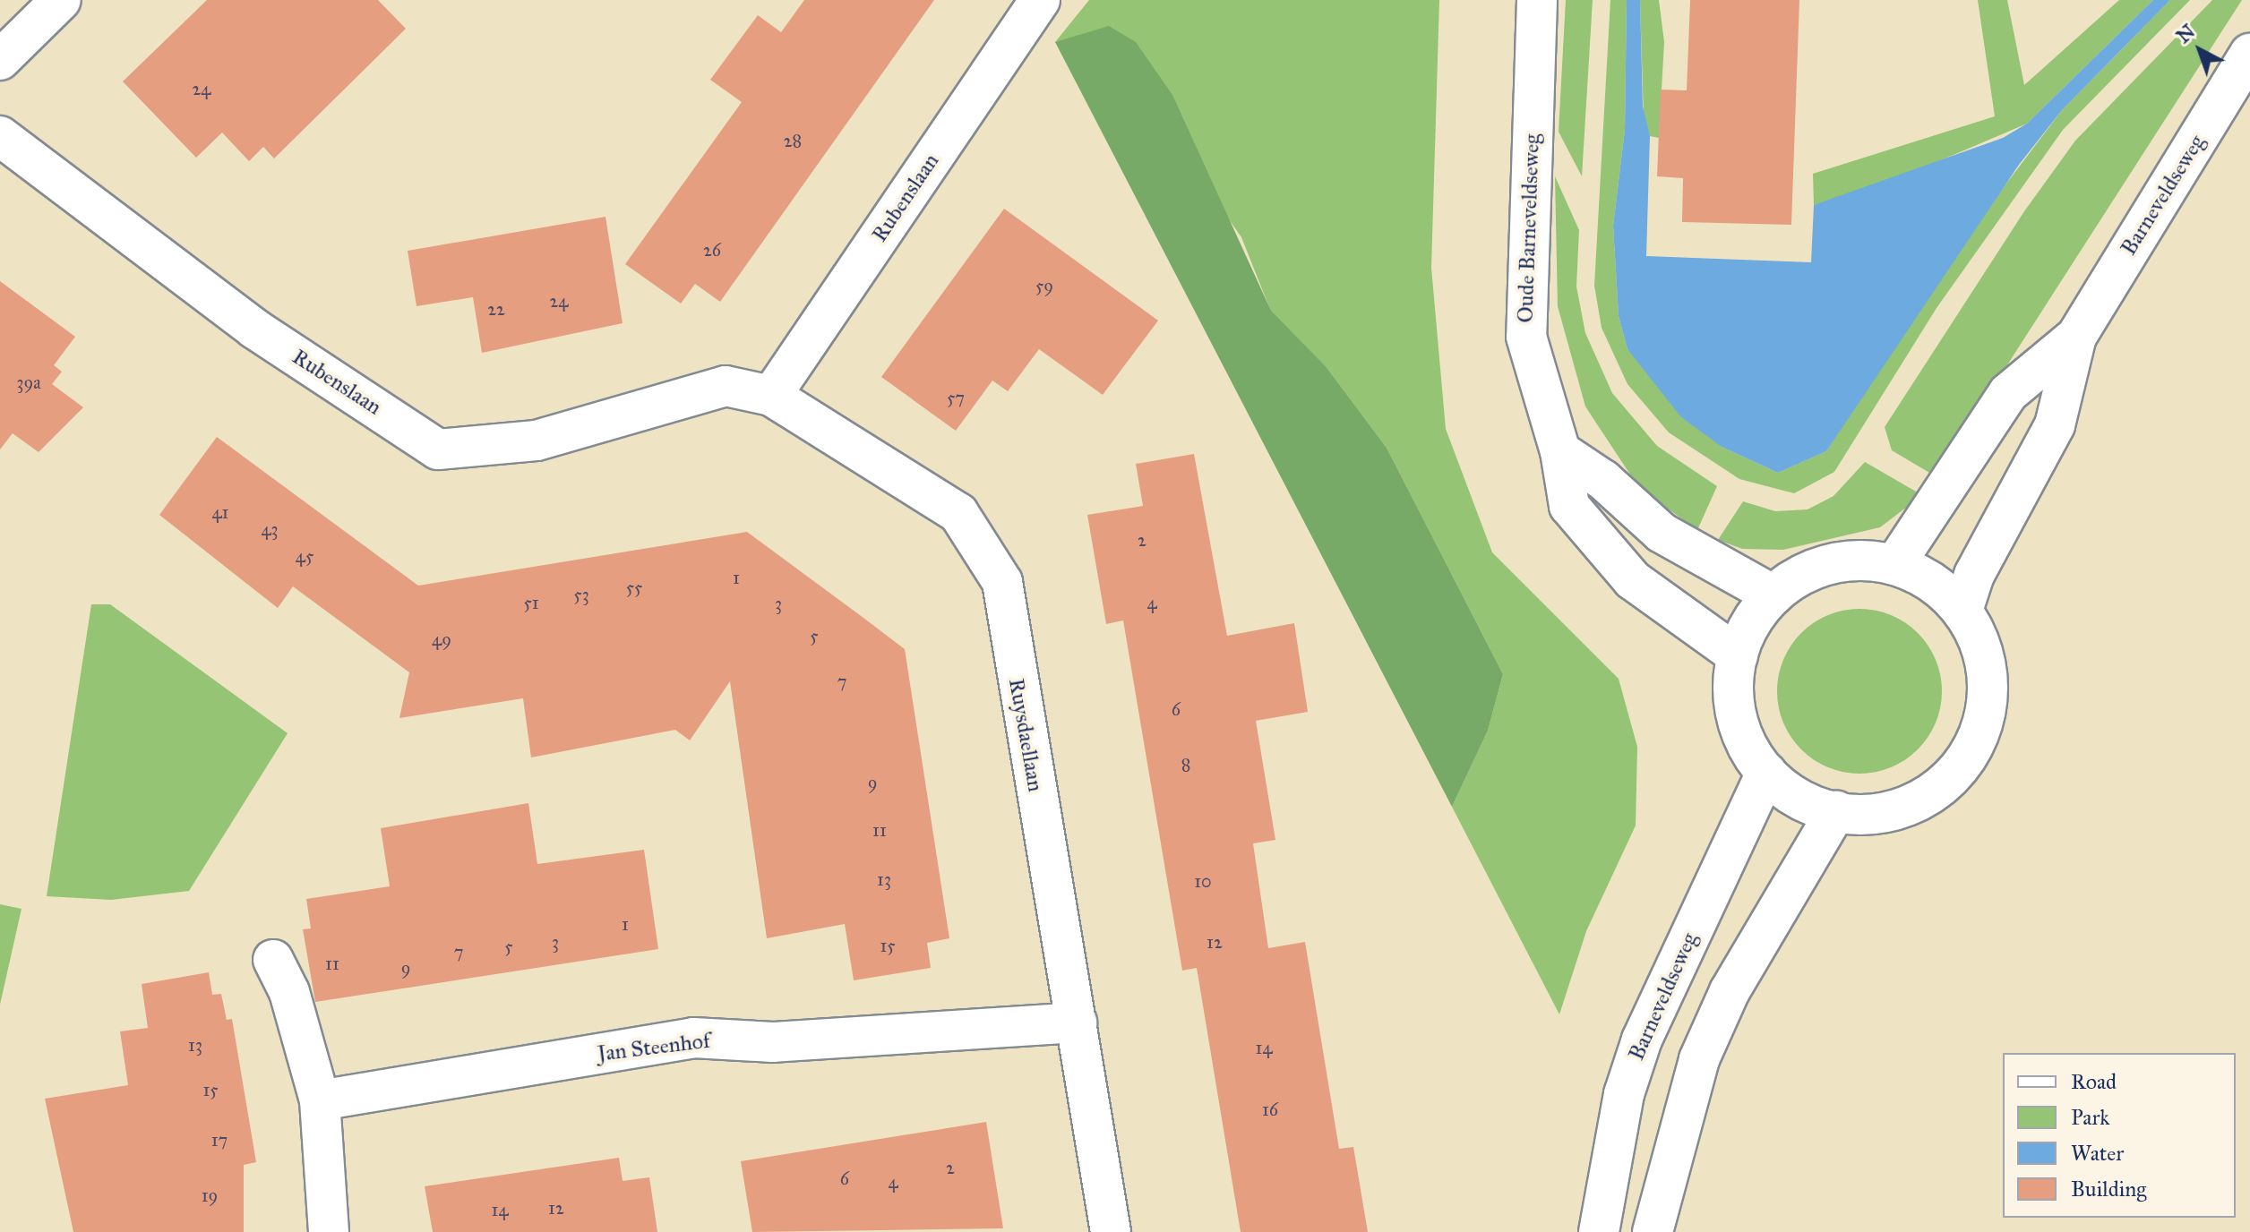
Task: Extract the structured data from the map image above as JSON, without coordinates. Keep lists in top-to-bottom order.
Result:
{
  "streets": {
    "street": [
      "Barneveldseweg",
      "Rubenslaan",
      "Oude Barneveldseweg",
      "Ruysdaellaan",
      "Jan Steenhof"
    ]
  },
  "crossings": [
    ["Barneveldseweg", "Oude Barneveldseweg"],
    ["Rubenslaan", "Ruysdaellaan"],
    ["Ruysdaellaan", "Jan Steenhof"]
  ],
  "house_numbers": [
    "24",
    "28",
    "26",
    "59",
    "24",
    "22",
    "39a",
    "57",
    "41",
    "43",
    "2",
    "45",
    "1",
    "55",
    "53",
    "51",
    "4",
    "3",
    "5",
    "49",
    "7",
    "6",
    "8",
    "9",
    "11",
    "13",
    "10",
    "1",
    "3",
    "12",
    "15",
    "5",
    "7",
    "11",
    "9",
    "13",
    "14",
    "15",
    "16",
    "17",
    "2",
    "6",
    "4",
    "19",
    "12",
    "14"
  ],
  "legend": [
    "Road",
    "Park",
    "Water",
    "Building"
  ],
  "north": "top left"
}
